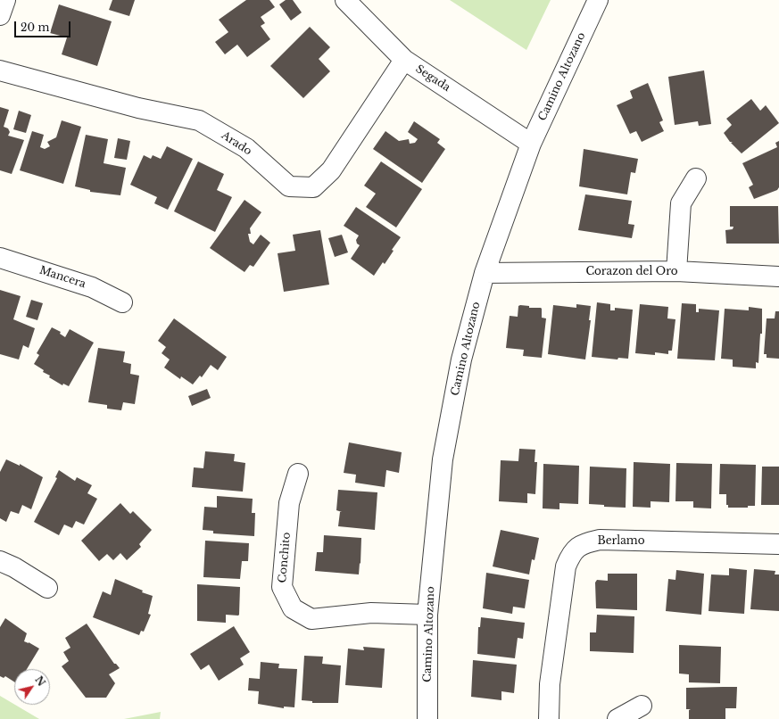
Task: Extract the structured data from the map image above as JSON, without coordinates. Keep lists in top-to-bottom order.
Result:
{
  "streets": {
    "street": [
      "Camino Altozano",
      "Segada",
      "Arado",
      "Corazon del Oro",
      "Mancera",
      "Berlamo",
      "Conchito"
    ]
  },
  "crossings": [
    ["Camino Altozano", "Segada"],
    ["Camino Altozano", "Corazon del Oro"],
    ["Camino Altozano", "Conchito"],
    ["Segada", "Arado"]
  ],
  "scale_bar": "20 m",
  "north": "top right"
}
